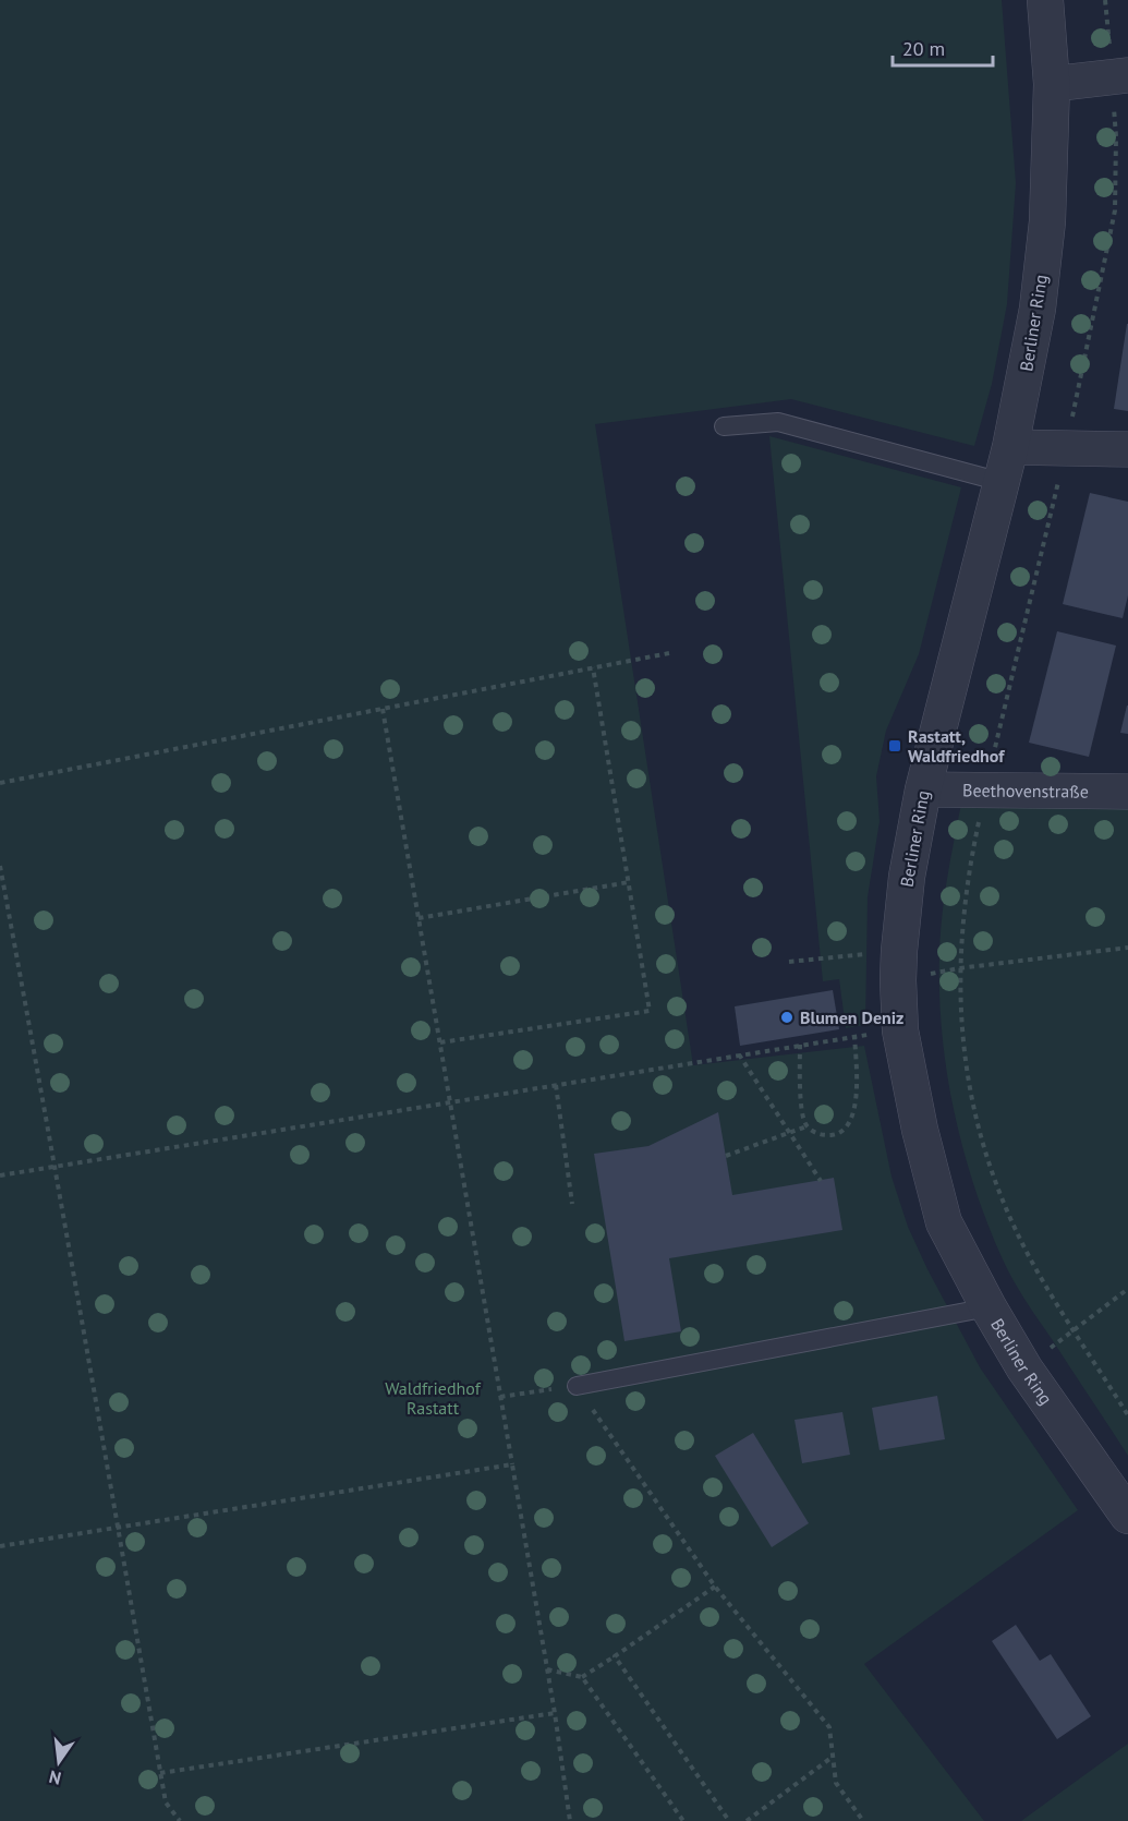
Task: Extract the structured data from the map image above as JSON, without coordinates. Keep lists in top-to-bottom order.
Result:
{
  "streets": {
    "street": ["Berliner Ring", "Beethovenstraße"]
  },
  "crossings": [
    ["Berliner Ring", "Beethovenstraße"]
  ],
  "parks": ["Waldfriedhof Rastatt"],
  "places": {
    "transit": ["Rastatt, Waldfriedhof"],
    "other": ["Blumen Deniz"]
  },
  "scale_bar": "20 m",
  "north": "bottom"
}
